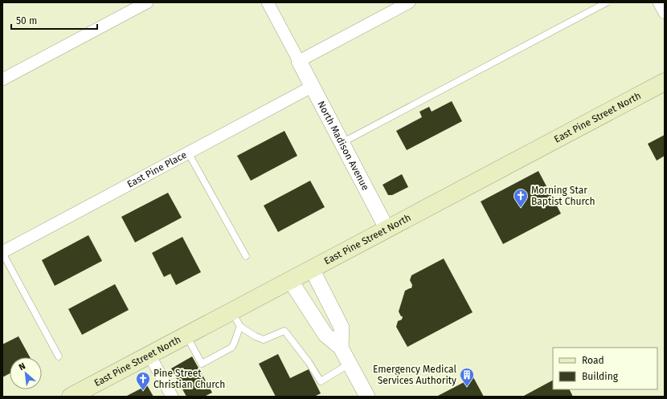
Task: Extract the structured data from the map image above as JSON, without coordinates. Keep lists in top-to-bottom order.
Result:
{
  "streets": {
    "main road": ["East Pine Street North"],
    "street": ["North Madison Avenue", "East Pine Place"]
  },
  "crossings": [
    ["East Pine Street North", "North Madison Avenue"],
    ["North Madison Avenue", "East Pine Place"]
  ],
  "places": {
    "church": ["Morning Star Baptist Church", "Pine Street Christian Church"],
    "building": ["Emergency Medical Services Authority"]
  },
  "legend": ["Road", "Building"],
  "scale_bar": "50 m",
  "north": "top left"
}
